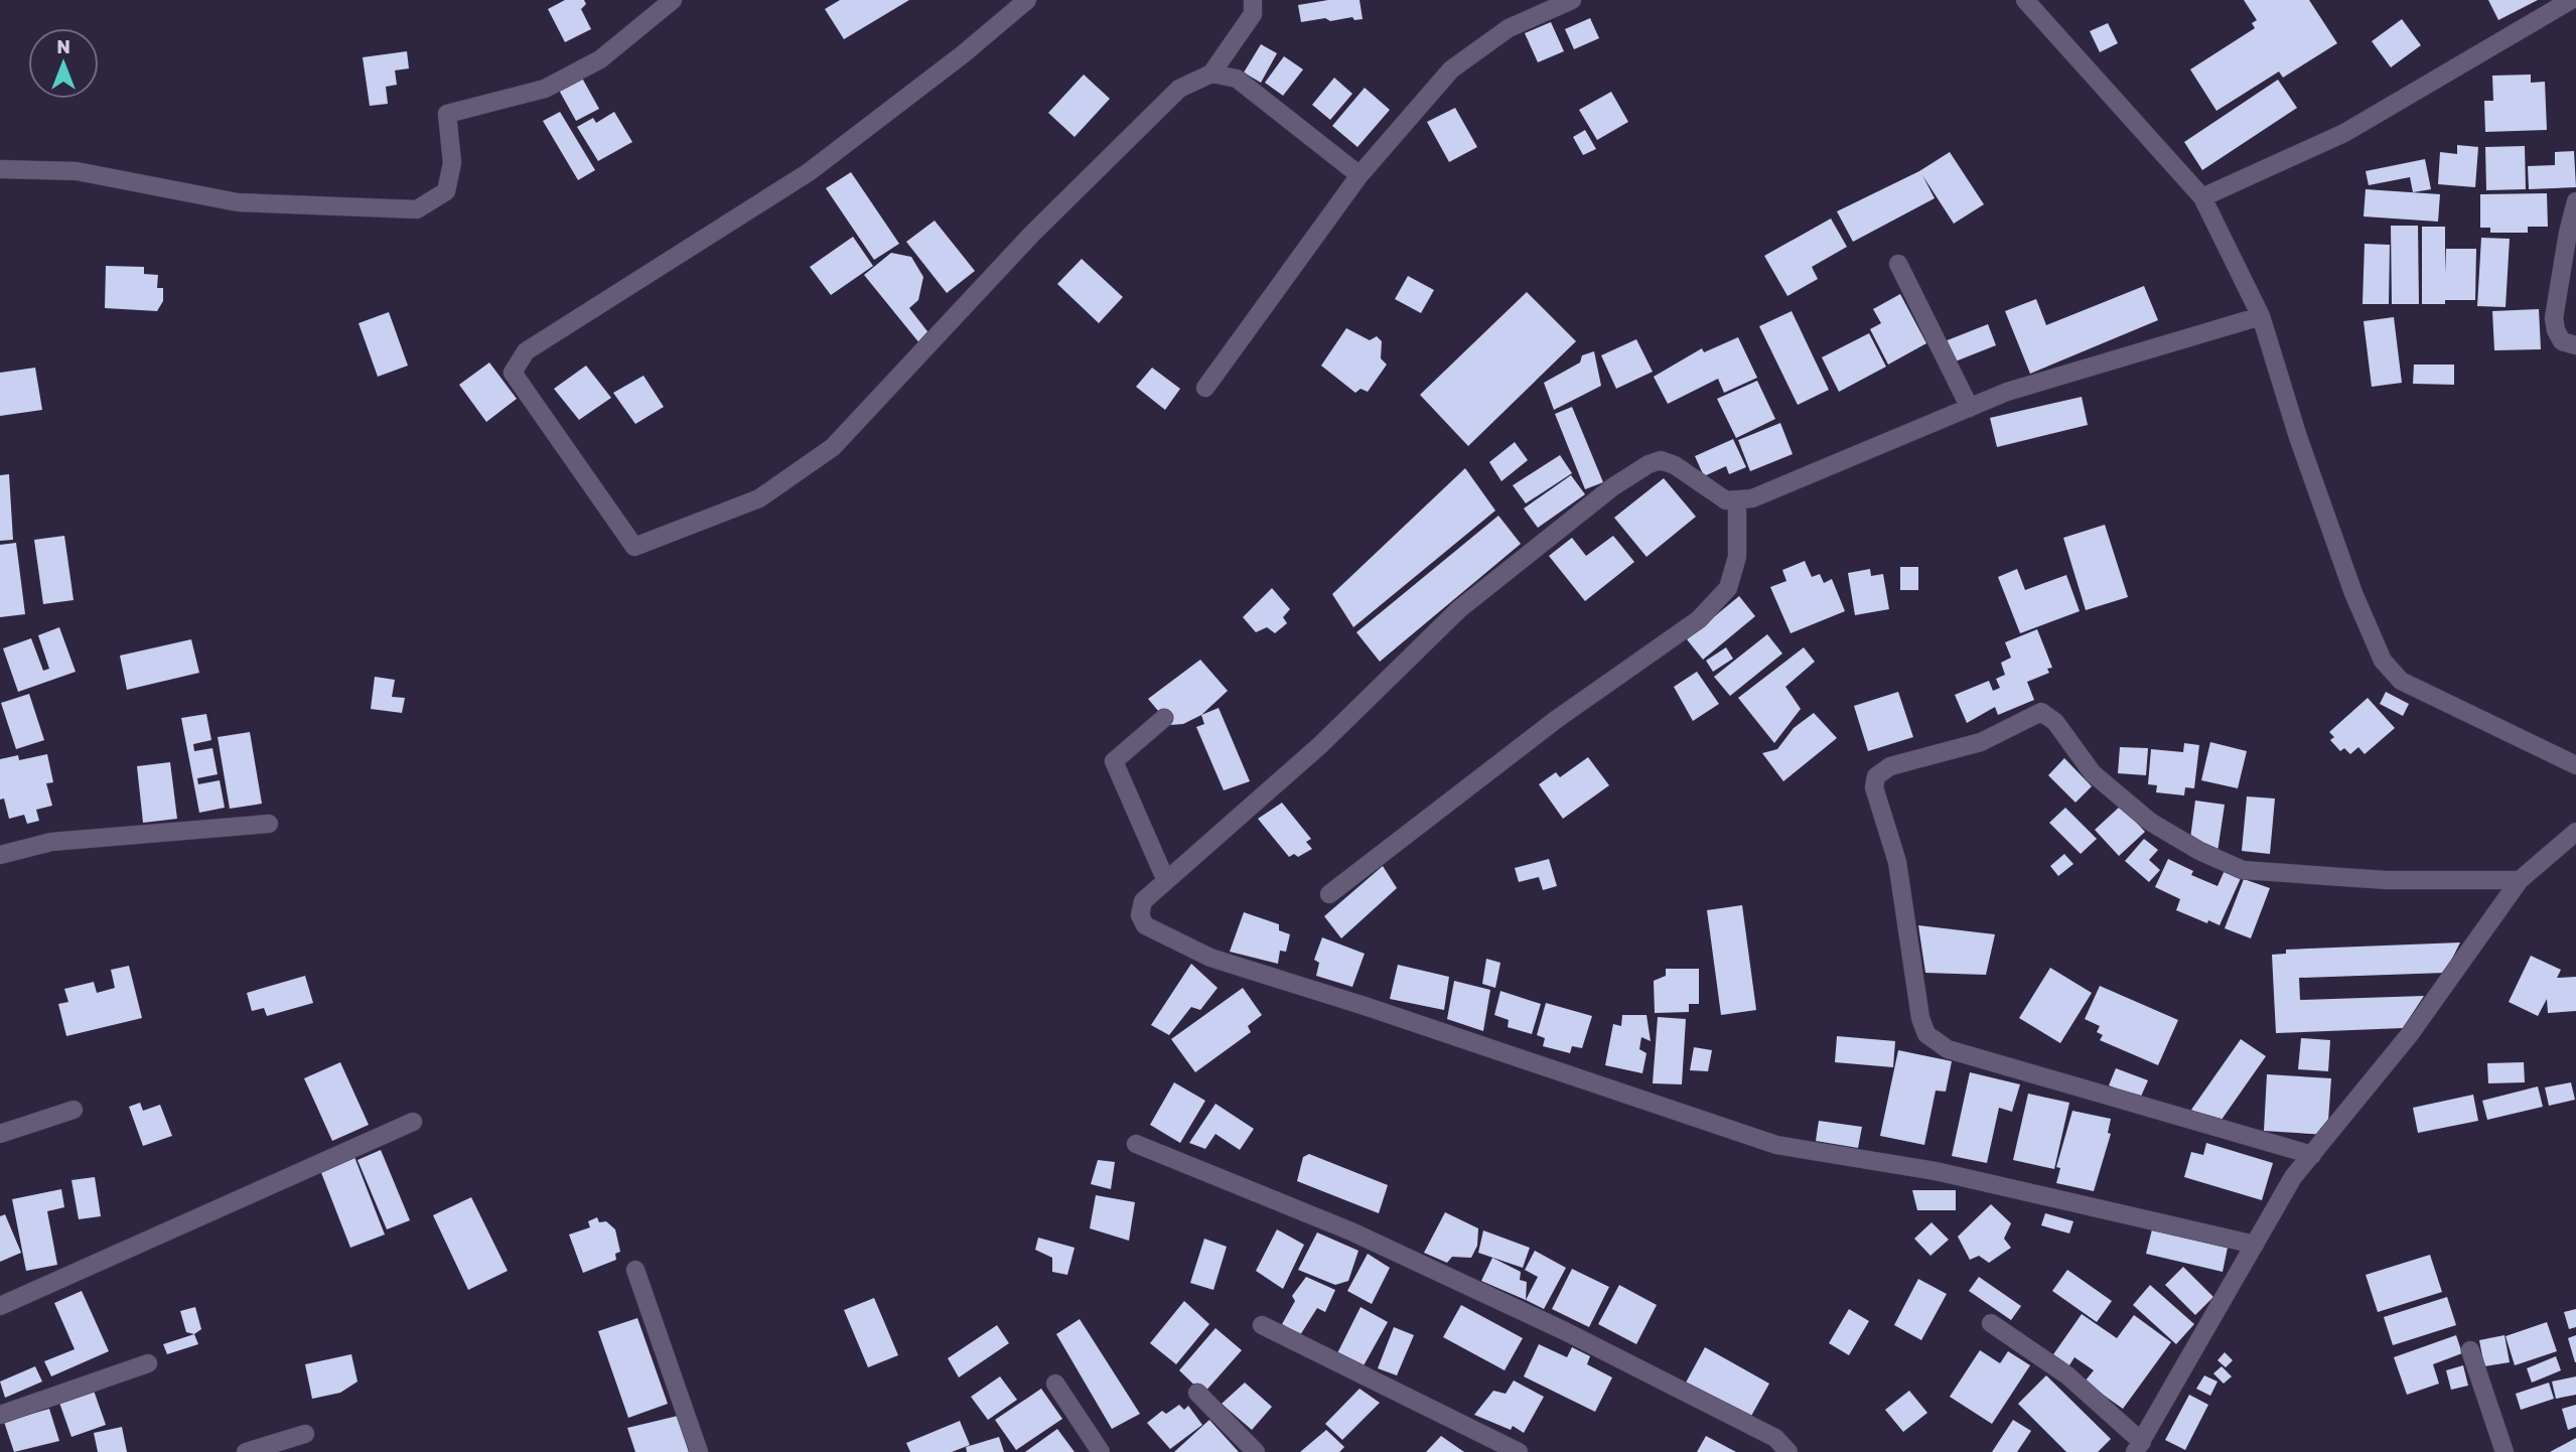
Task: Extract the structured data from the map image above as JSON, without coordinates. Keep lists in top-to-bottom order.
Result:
{
  "north": "top"
}
